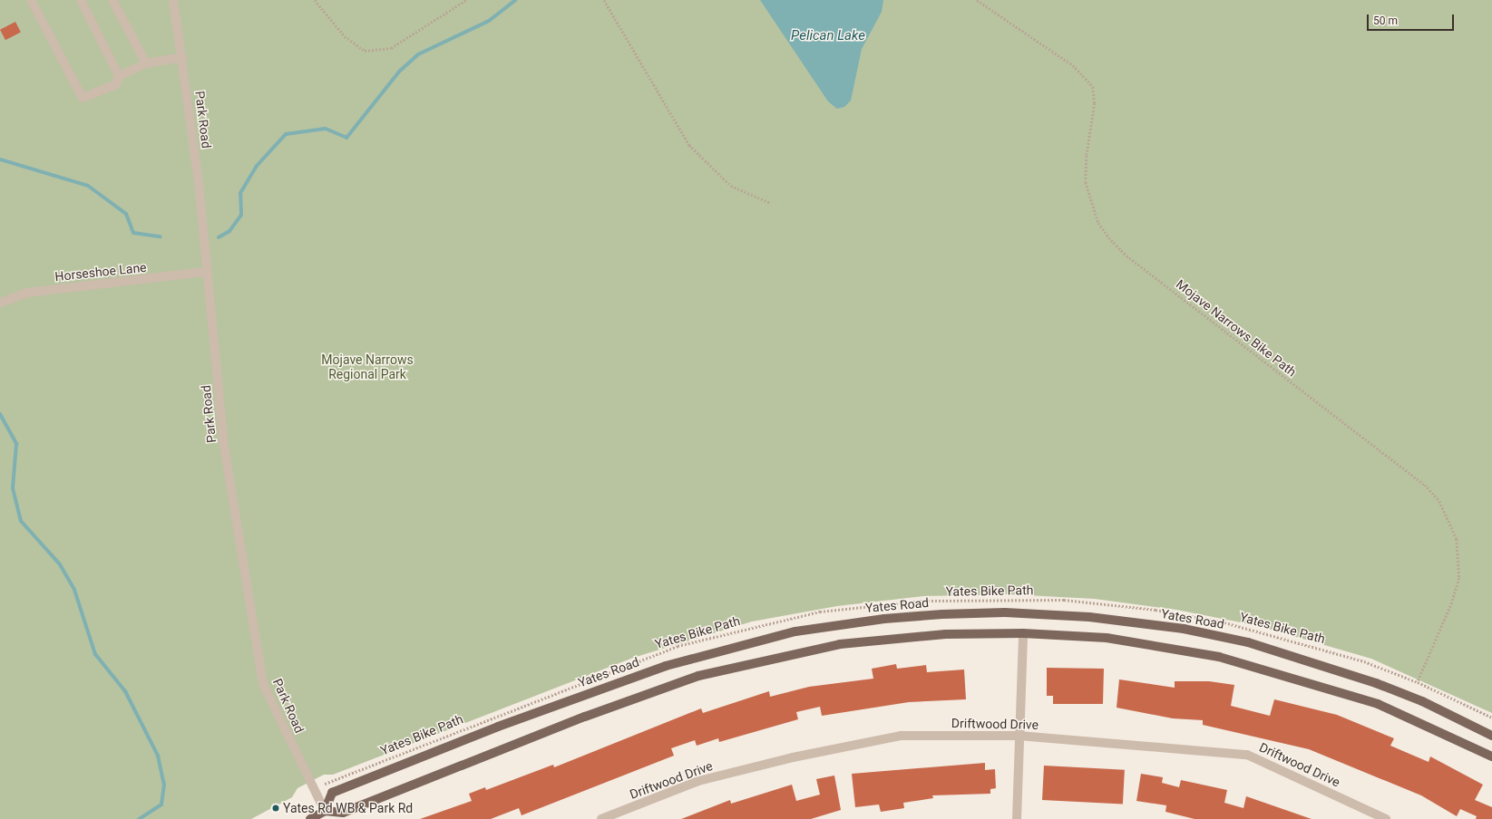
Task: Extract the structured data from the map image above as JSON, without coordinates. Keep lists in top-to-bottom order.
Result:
{
  "streets": {
    "main road": ["Yates Road"],
    "street": ["Park Road", "Horseshoe Lane", "Driftwood Drive"],
    "path": ["Mojave Narrows Bike Path", "Yates Bike Path"]
  },
  "crossings": [
    ["Park Road", "Horseshoe Lane"],
    ["Park Road", "Yates Road"],
    ["Mojave Narrows Bike Path", "Yates Bike Path"]
  ],
  "water": ["Pelican Lake"],
  "parks": ["Mojave Narrows Regional Park"],
  "places": ["Yates Rd WB & Park Rd"],
  "scale_bar": "50 m"
}
